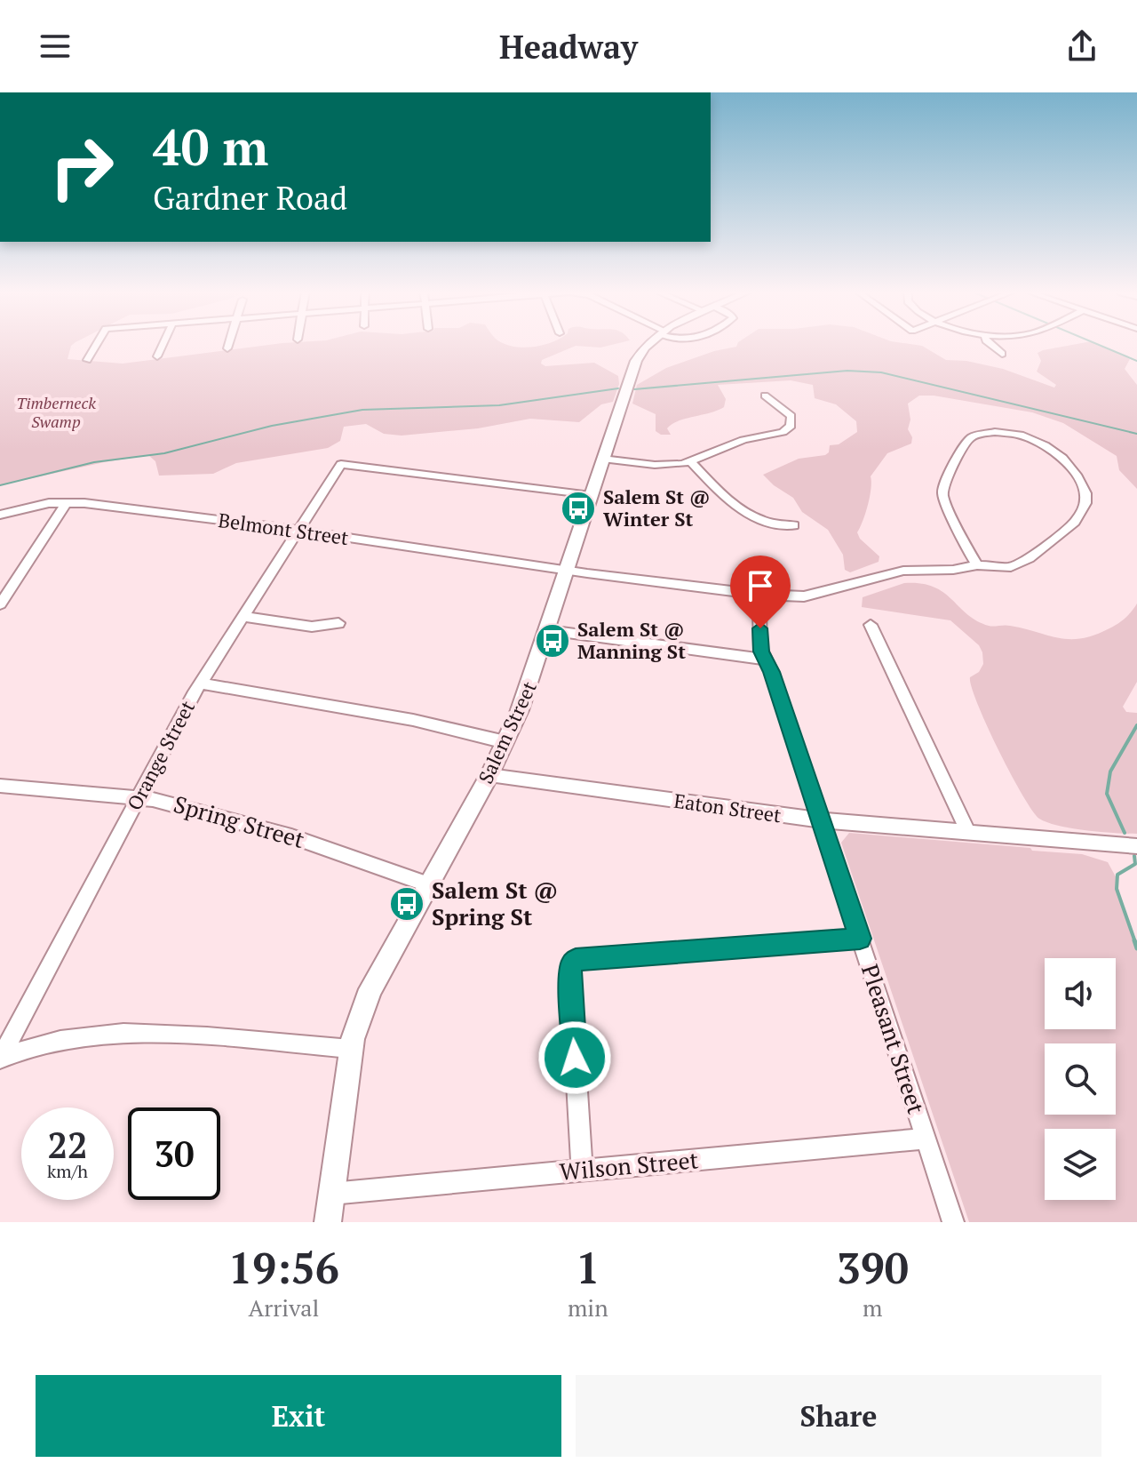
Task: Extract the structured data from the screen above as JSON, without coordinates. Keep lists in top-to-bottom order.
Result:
{
  "streets": {
    "main road": ["Salem Street"],
    "street": [
      "Belmont Street",
      "Orange Street",
      "Eaton Street",
      "Spring Street",
      "Pleasant Street",
      "Wilson Street"
    ]
  },
  "crossings": [
    ["Belmont Street", "Salem Street"],
    ["Belmont Street", "Orange Street"],
    ["Salem Street", "Orange Street"],
    ["Salem Street", "Eaton Street"],
    ["Salem Street", "Spring Street"],
    ["Salem Street", "Wilson Street"],
    ["Orange Street", "Spring Street"],
    ["Eaton Street", "Pleasant Street"],
    ["Pleasant Street", "Wilson Street"]
  ],
  "parks": ["Timberneck Swamp"],
  "places": {
    "bus stop": ["Salem St @ Winter St", "Salem St @ Manning St", "Salem St @ Spring St"]
  },
  "page": {
    "header": "Headway",
    "turn": ["40 m", "Gardner Road"],
    "speed": "22 km/h",
    "limit": "30",
    "eta": [
      "19:56",
      "Arrival",
      "1",
      "min",
      "390",
      "m"
    ],
    "buttons": ["Exit", "Share"]
  }
}
